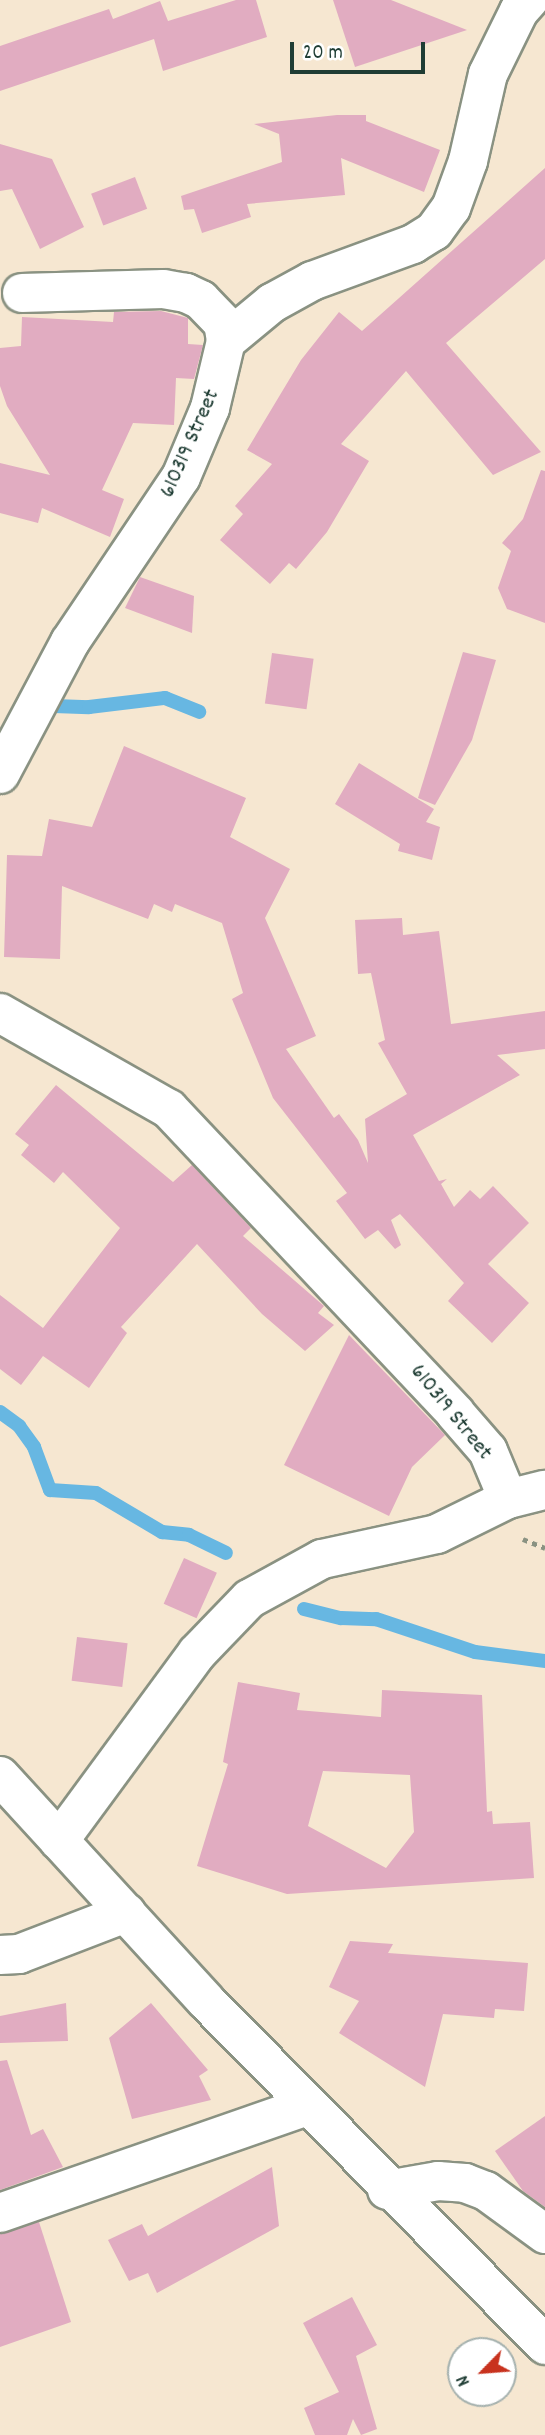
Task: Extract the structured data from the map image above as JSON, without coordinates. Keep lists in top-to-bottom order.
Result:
{
  "streets": {
    "street": ["610319 Street"]
  },
  "scale_bar": "20 m",
  "north": "bottom left"
}
